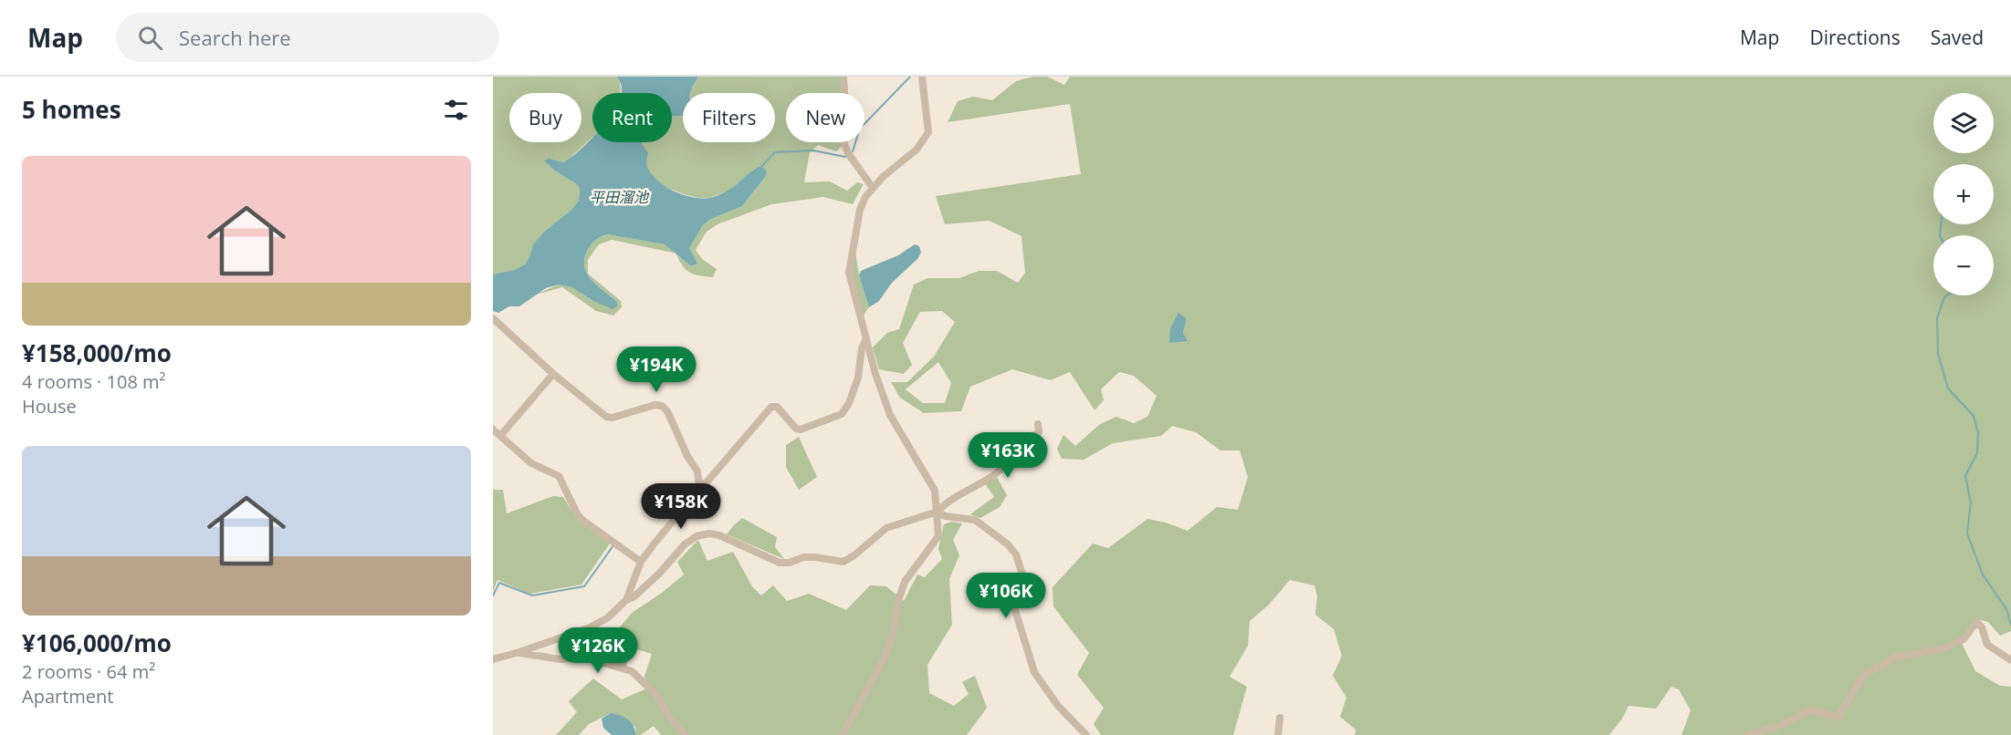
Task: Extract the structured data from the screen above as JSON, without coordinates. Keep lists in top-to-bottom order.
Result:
{
  "water": ["平田溜池"],
  "page": {
    "header": "Map",
    "search": "Search here",
    "nav": ["Map", "Directions", "Saved"],
    "heading": "5 homes",
    "map_buttons": ["+", "−"],
    "chip": [
      "Buy",
      "Rent",
      "Filters",
      "New"
    ],
    "list": [
      {
        "name": "¥158,000/mo",
        "note": "4 rooms · 108 m² · House"
      },
      {
        "name": "¥106,000/mo",
        "note": "2 rooms · 64 m² · Apartment"
      }
    ],
    "price": [
      "¥194K",
      "¥163K",
      "¥158K",
      "¥106K",
      "¥126K"
    ]
  }
}
